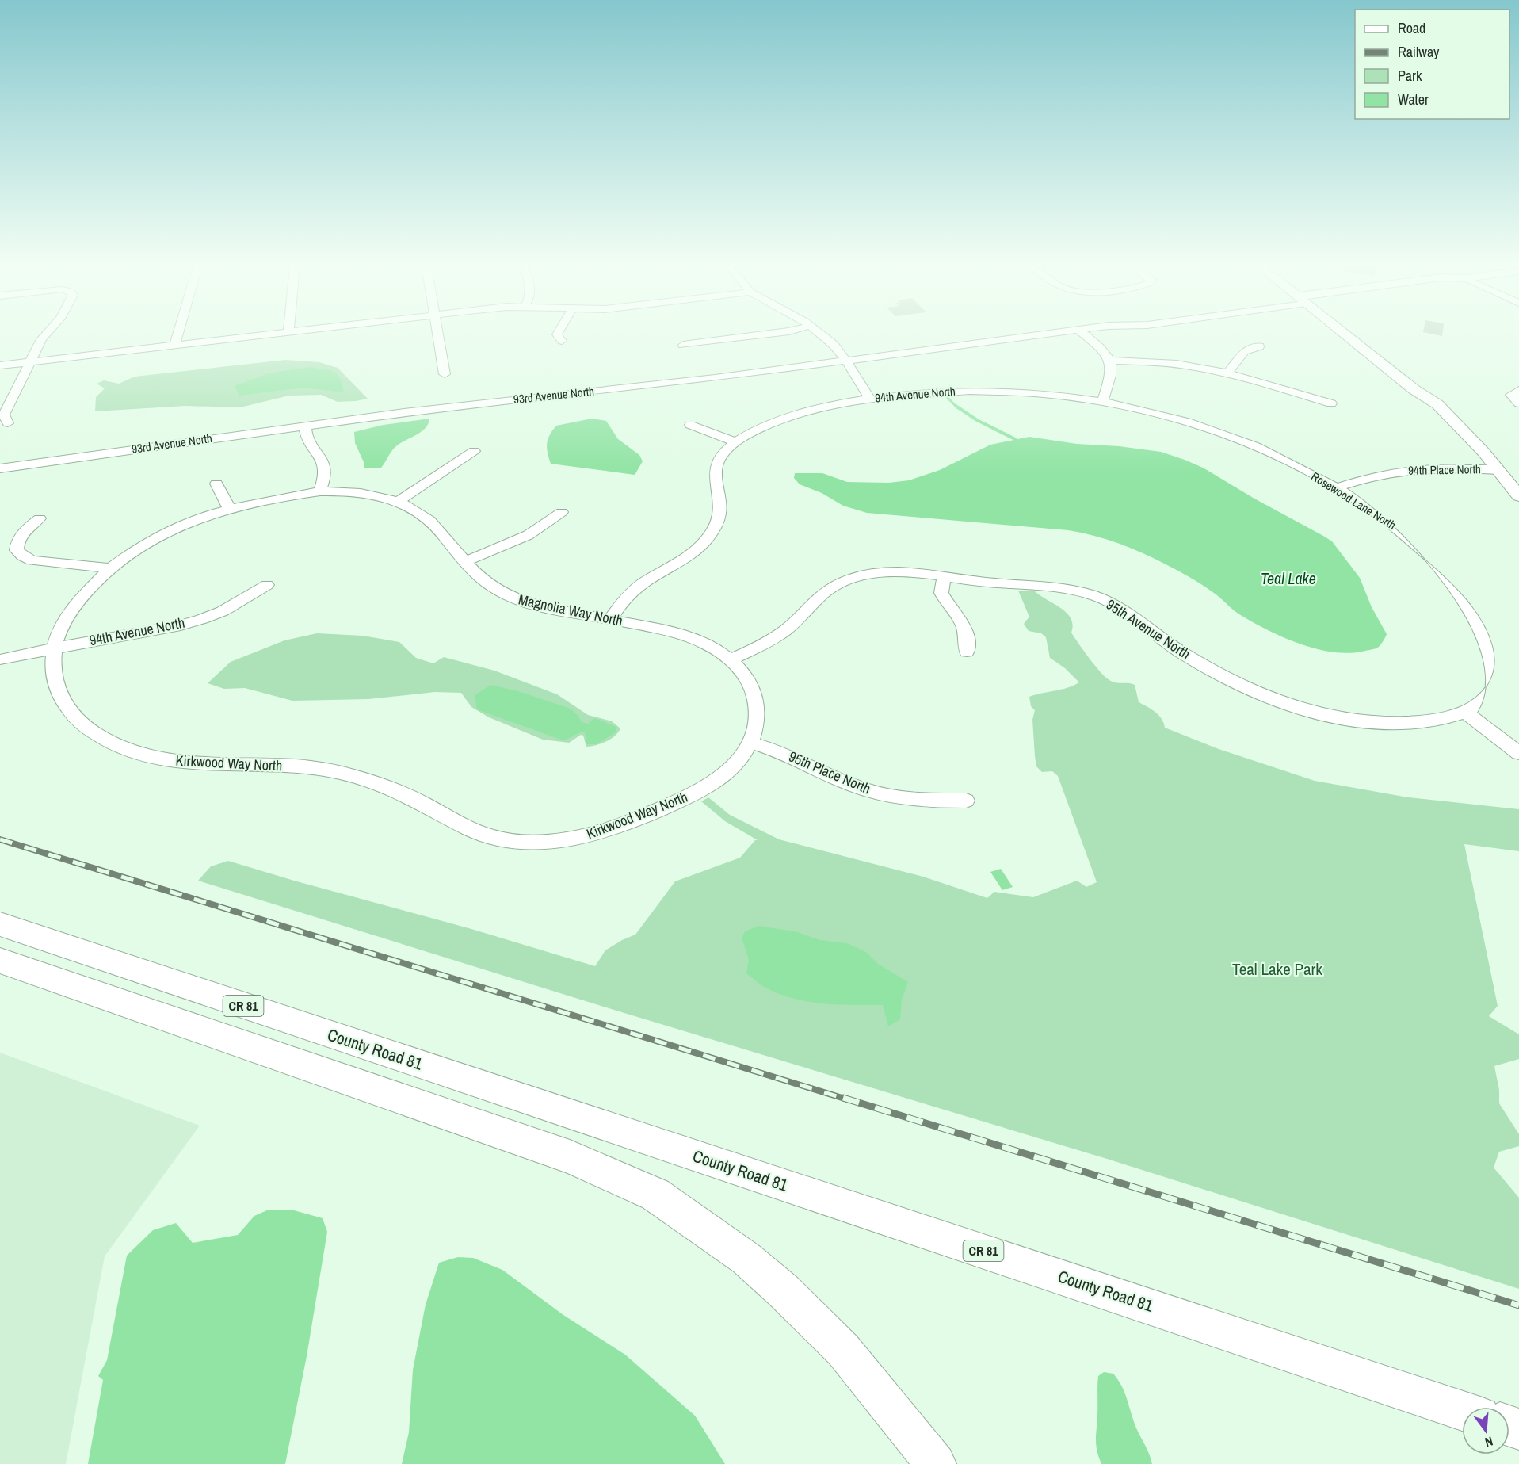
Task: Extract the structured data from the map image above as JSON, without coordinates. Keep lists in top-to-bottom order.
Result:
{
  "streets": {
    "highway": ["CR 81", "County Road 81"],
    "street": [
      "94th Avenue North",
      "93rd Avenue North",
      "94th Place North",
      "Rosewood Lane North",
      "Magnolia Way North",
      "95th Avenue North",
      "Kirkwood Way North",
      "95th Place North"
    ]
  },
  "crossings": [
    ["94th Avenue North", "Rosewood Lane North"],
    ["94th Avenue North", "Magnolia Way North"],
    ["94th Avenue North", "Kirkwood Way North"],
    ["94th Place North", "Rosewood Lane North"],
    ["Rosewood Lane North", "95th Avenue North"],
    ["Magnolia Way North", "95th Avenue North"],
    ["Magnolia Way North", "Kirkwood Way North"],
    ["Magnolia Way North", "95th Place North"],
    ["Kirkwood Way North", "95th Place North"]
  ],
  "water": ["Teal Lake"],
  "parks": ["Teal Lake Park"],
  "legend": [
    "Road",
    "Railway",
    "Park",
    "Water"
  ],
  "north": "bottom"
}
